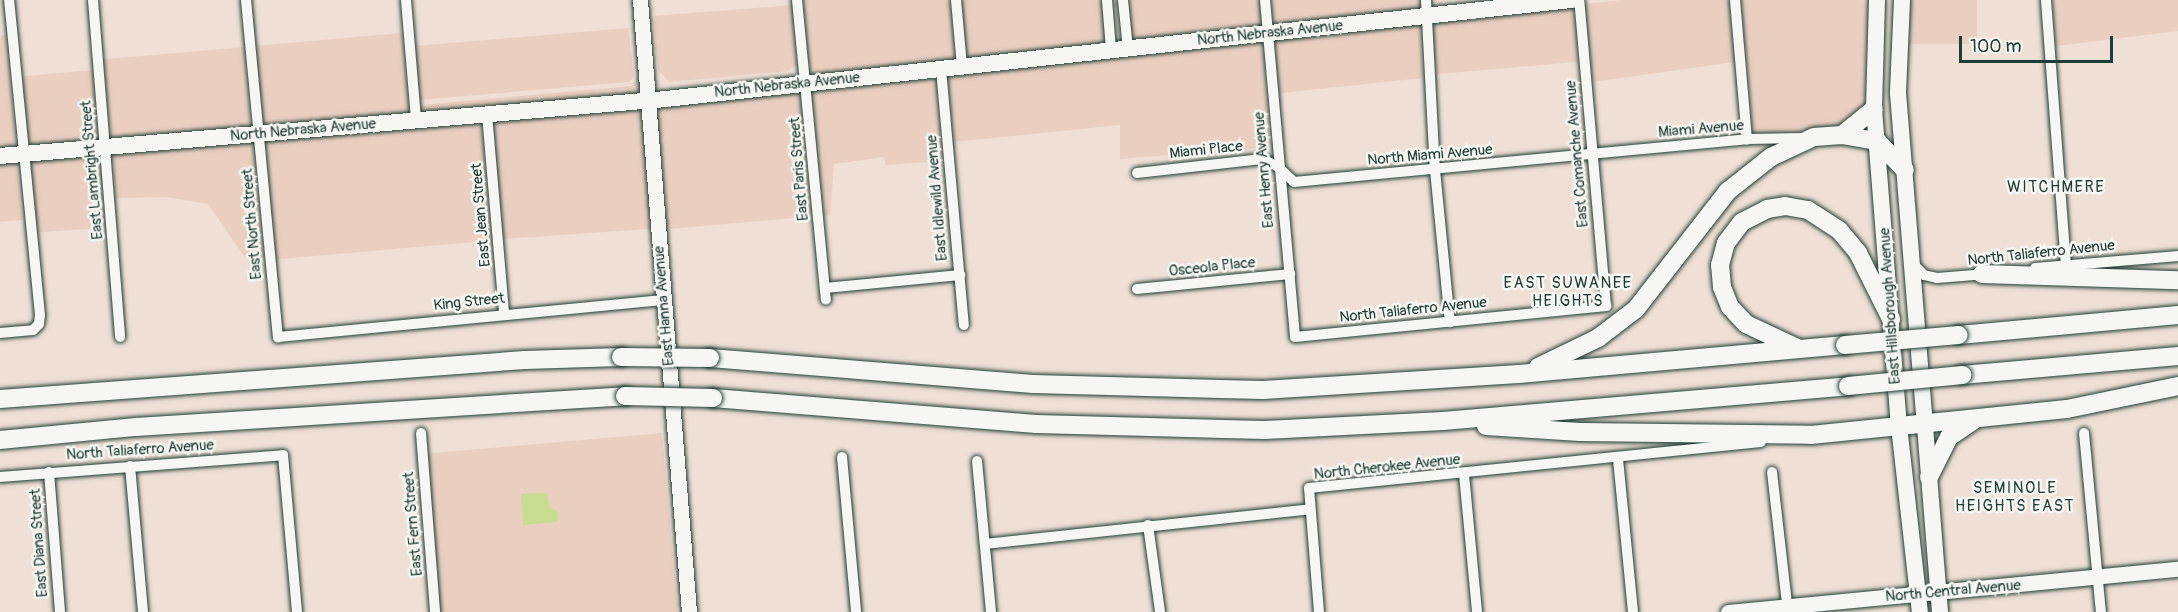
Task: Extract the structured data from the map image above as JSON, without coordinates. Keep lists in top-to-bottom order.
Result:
{
  "streets": {
    "main road": ["North Nebraska Avenue", "East Hillsborough Avenue"],
    "street": [
      "Miami Avenue",
      "Miami Place",
      "East Comanche Avenue",
      "North Miami Avenue",
      "East Paris Street",
      "East Lambright Street",
      "East Henry Avenue",
      "East Idlewild Avenue",
      "East Jean Street",
      "East North Street",
      "North Taliaferro Avenue",
      "Osceola Place",
      "King Street",
      "East Hanna Avenue",
      "North Cherokee Avenue",
      "East Fern Street",
      "East Diana Street",
      "North Central Avenue"
    ]
  },
  "crossings": [
    ["North Nebraska Avenue", "East Paris Street"],
    ["North Nebraska Avenue", "East Lambright Street"],
    ["North Nebraska Avenue", "East Henry Avenue"],
    ["North Nebraska Avenue", "East Idlewild Avenue"],
    ["North Nebraska Avenue", "East Jean Street"],
    ["North Nebraska Avenue", "East North Street"],
    ["North Nebraska Avenue", "East Hanna Avenue"],
    ["Miami Avenue", "East Comanche Avenue"],
    ["Miami Avenue", "North Miami Avenue"],
    ["Miami Place", "North Miami Avenue"],
    ["Miami Place", "East Henry Avenue"],
    ["East Comanche Avenue", "North Miami Avenue"],
    ["East Comanche Avenue", "North Taliaferro Avenue"],
    ["North Miami Avenue", "East Henry Avenue"],
    ["East Henry Avenue", "North Taliaferro Avenue"],
    ["East Henry Avenue", "Osceola Place"],
    ["East Jean Street", "King Street"],
    ["East North Street", "King Street"],
    ["North Taliaferro Avenue", "East Hillsborough Avenue"],
    ["North Taliaferro Avenue", "East Diana Street"],
    ["King Street", "East Hanna Avenue"],
    ["East Hillsborough Avenue", "North Central Avenue"]
  ],
  "districts": ["WITCHMERE", "EAST SUWANEE HEIGHTS", "SEMINOLE HEIGHTS EAST"],
  "scale_bar": "100 m"
}
